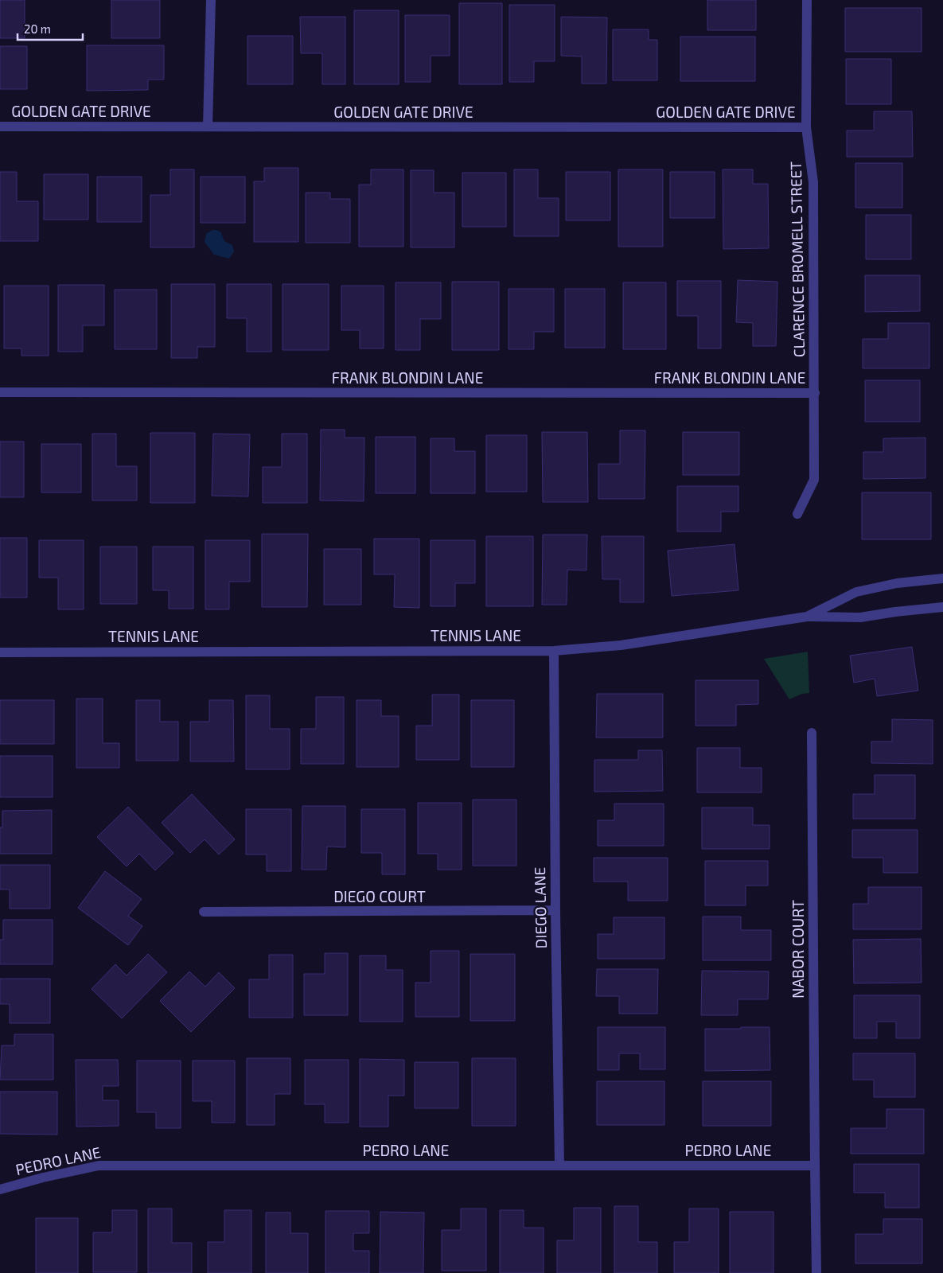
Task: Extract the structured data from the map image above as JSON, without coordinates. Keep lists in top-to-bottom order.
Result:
{
  "streets": {
    "street": [
      "GOLDEN GATE DRIVE",
      "CLARENCE BROMELL STREET",
      "FRANK BLONDIN LANE",
      "TENNIS LANE",
      "DIEGO COURT",
      "DIEGO LANE",
      "NABOR COURT",
      "PEDRO LANE"
    ]
  },
  "crossings": [
    ["GOLDEN GATE DRIVE", "CLARENCE BROMELL STREET"],
    ["CLARENCE BROMELL STREET", "FRANK BLONDIN LANE"],
    ["TENNIS LANE", "DIEGO LANE"],
    ["DIEGO COURT", "DIEGO LANE"],
    ["DIEGO LANE", "PEDRO LANE"],
    ["NABOR COURT", "PEDRO LANE"]
  ],
  "scale_bar": "20 m"
}
